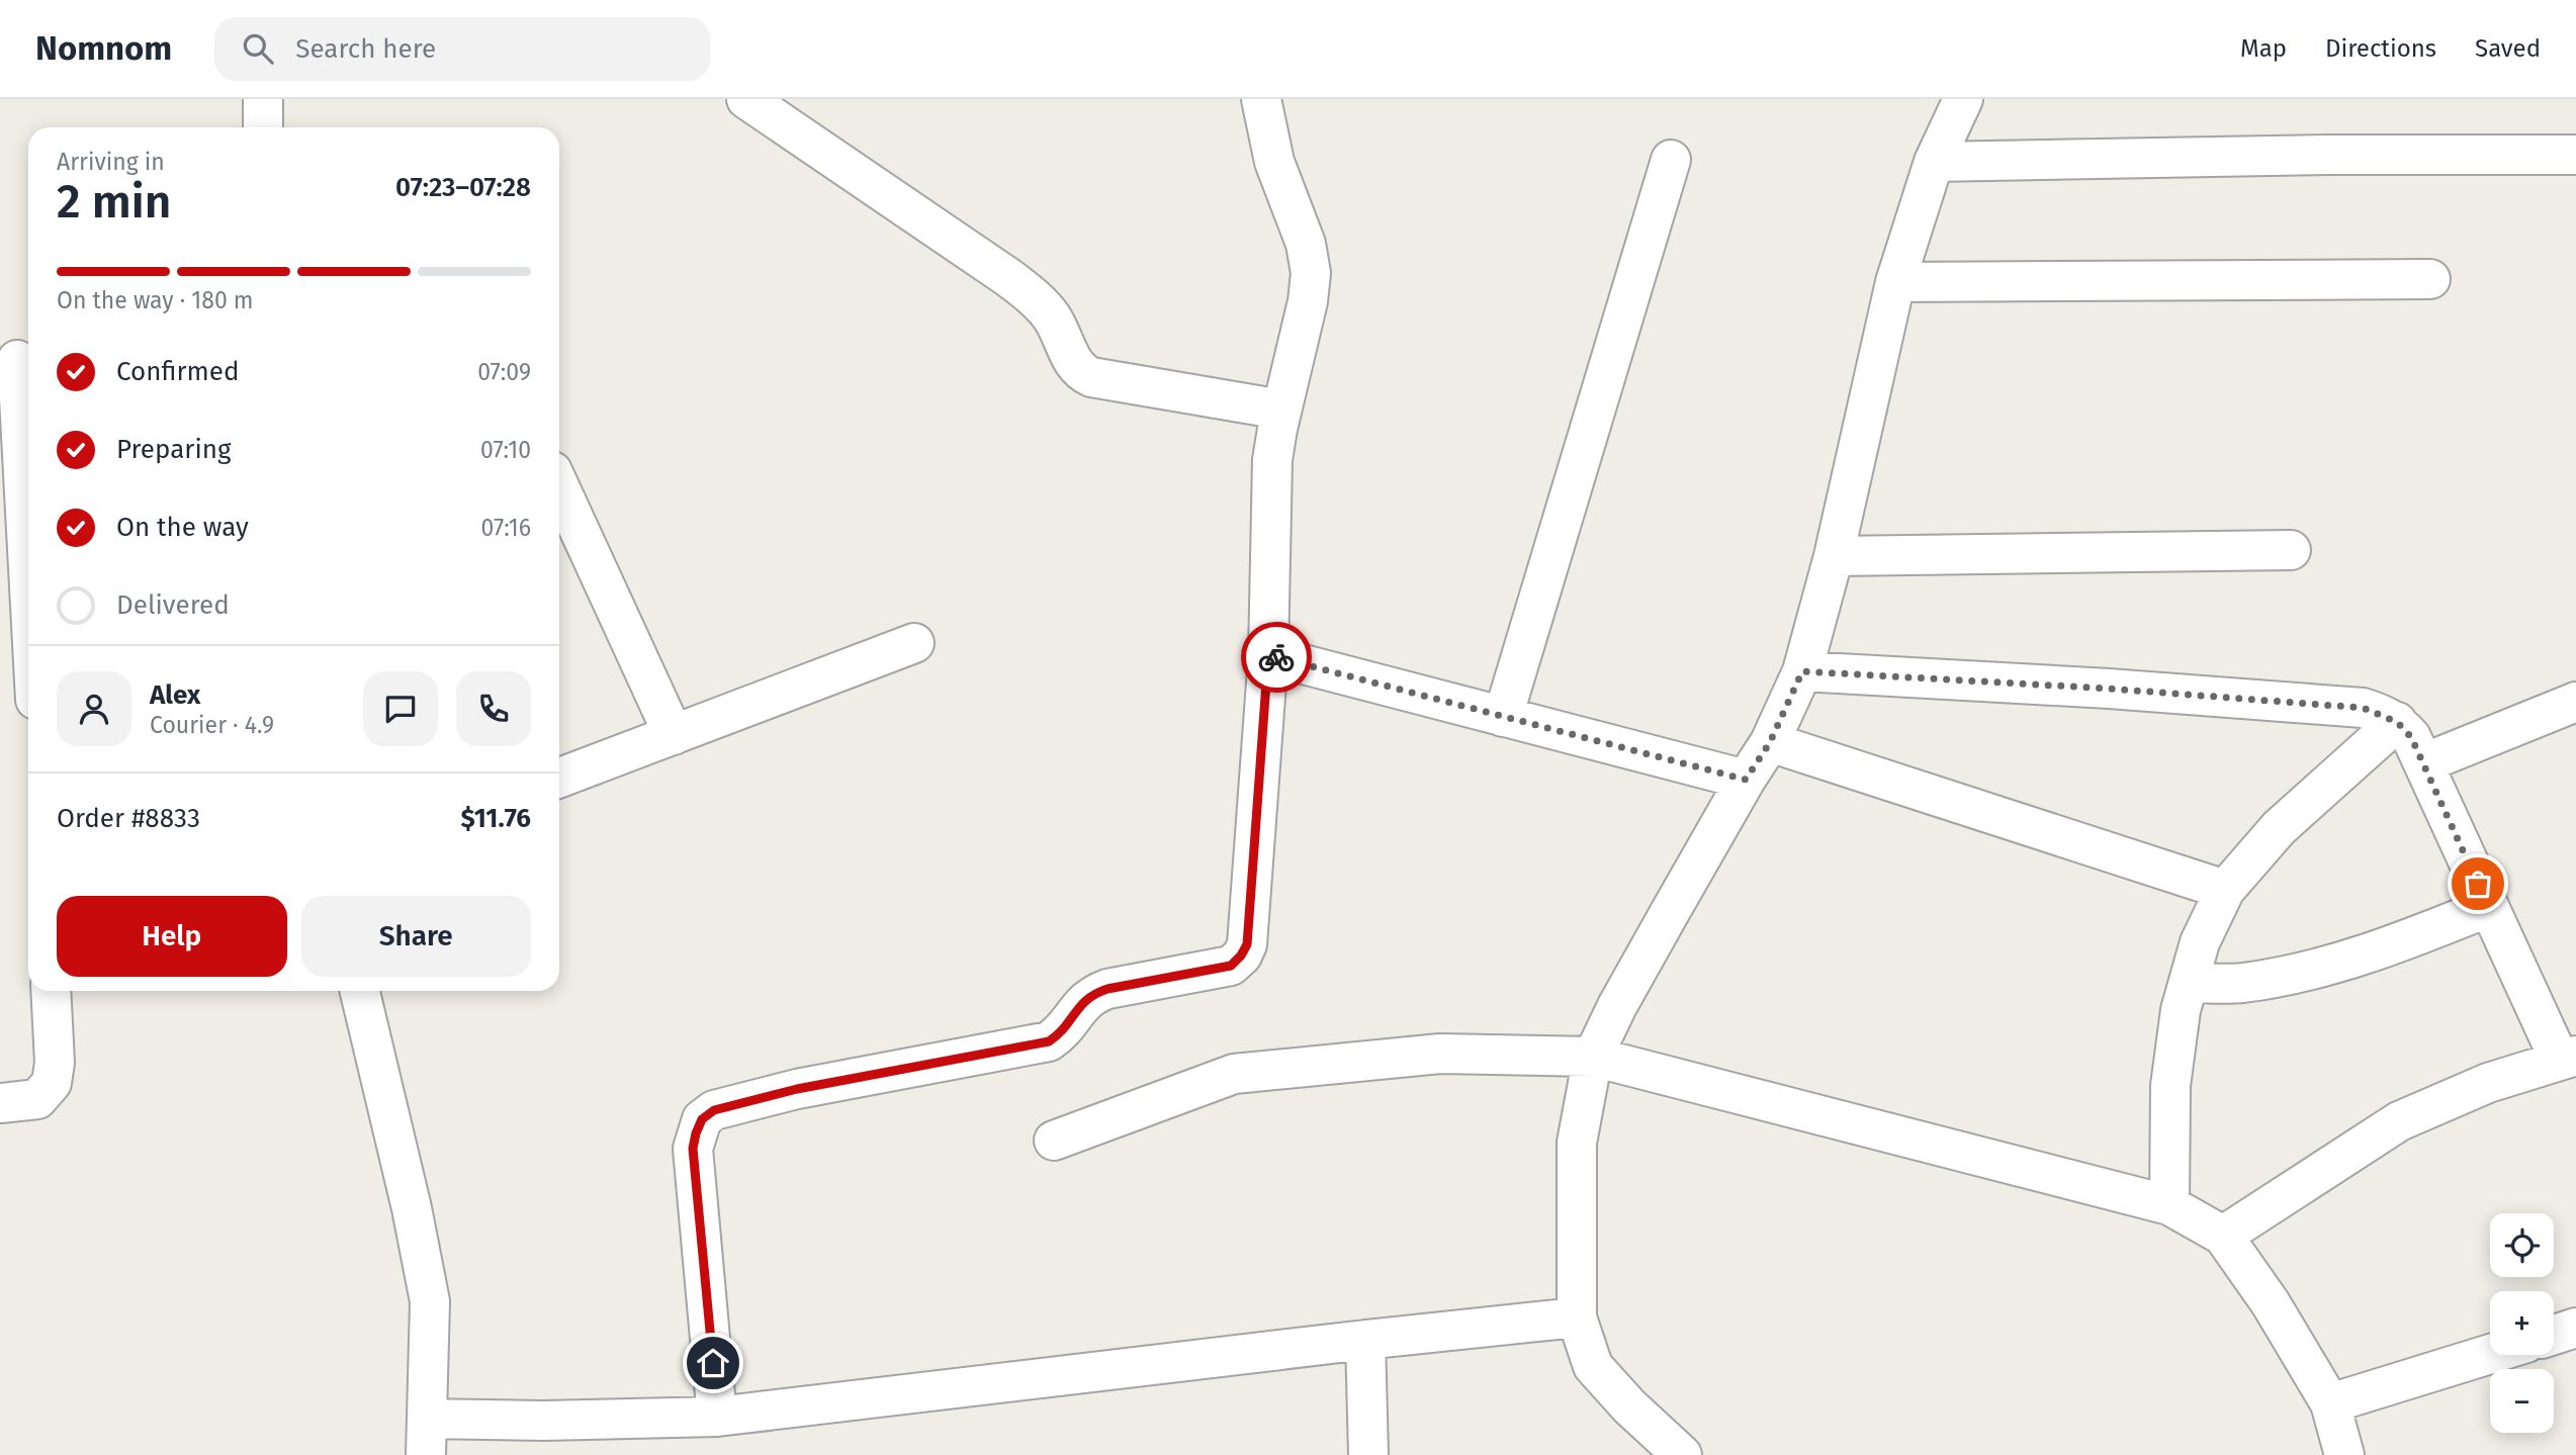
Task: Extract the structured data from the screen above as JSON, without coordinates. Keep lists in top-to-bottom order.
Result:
{
  "page": {
    "header": "Nomnom",
    "search": "Search here",
    "nav": ["Map", "Directions", "Saved"],
    "heading": ["2 min", "Arriving in", "07:23–07:28"],
    "panel": [
      "Alex",
      "Courier · 4.9",
      "Order #8833",
      "$11.76"
    ],
    "bar": "On the way · 180 m",
    "list": [
      ["Confirmed", "07:09"],
      ["Preparing", "07:10"],
      ["On the way", "07:16"],
      "Delivered"
    ],
    "buttons": ["Help", "Share"],
    "map_buttons": ["+", "−"]
  }
}
